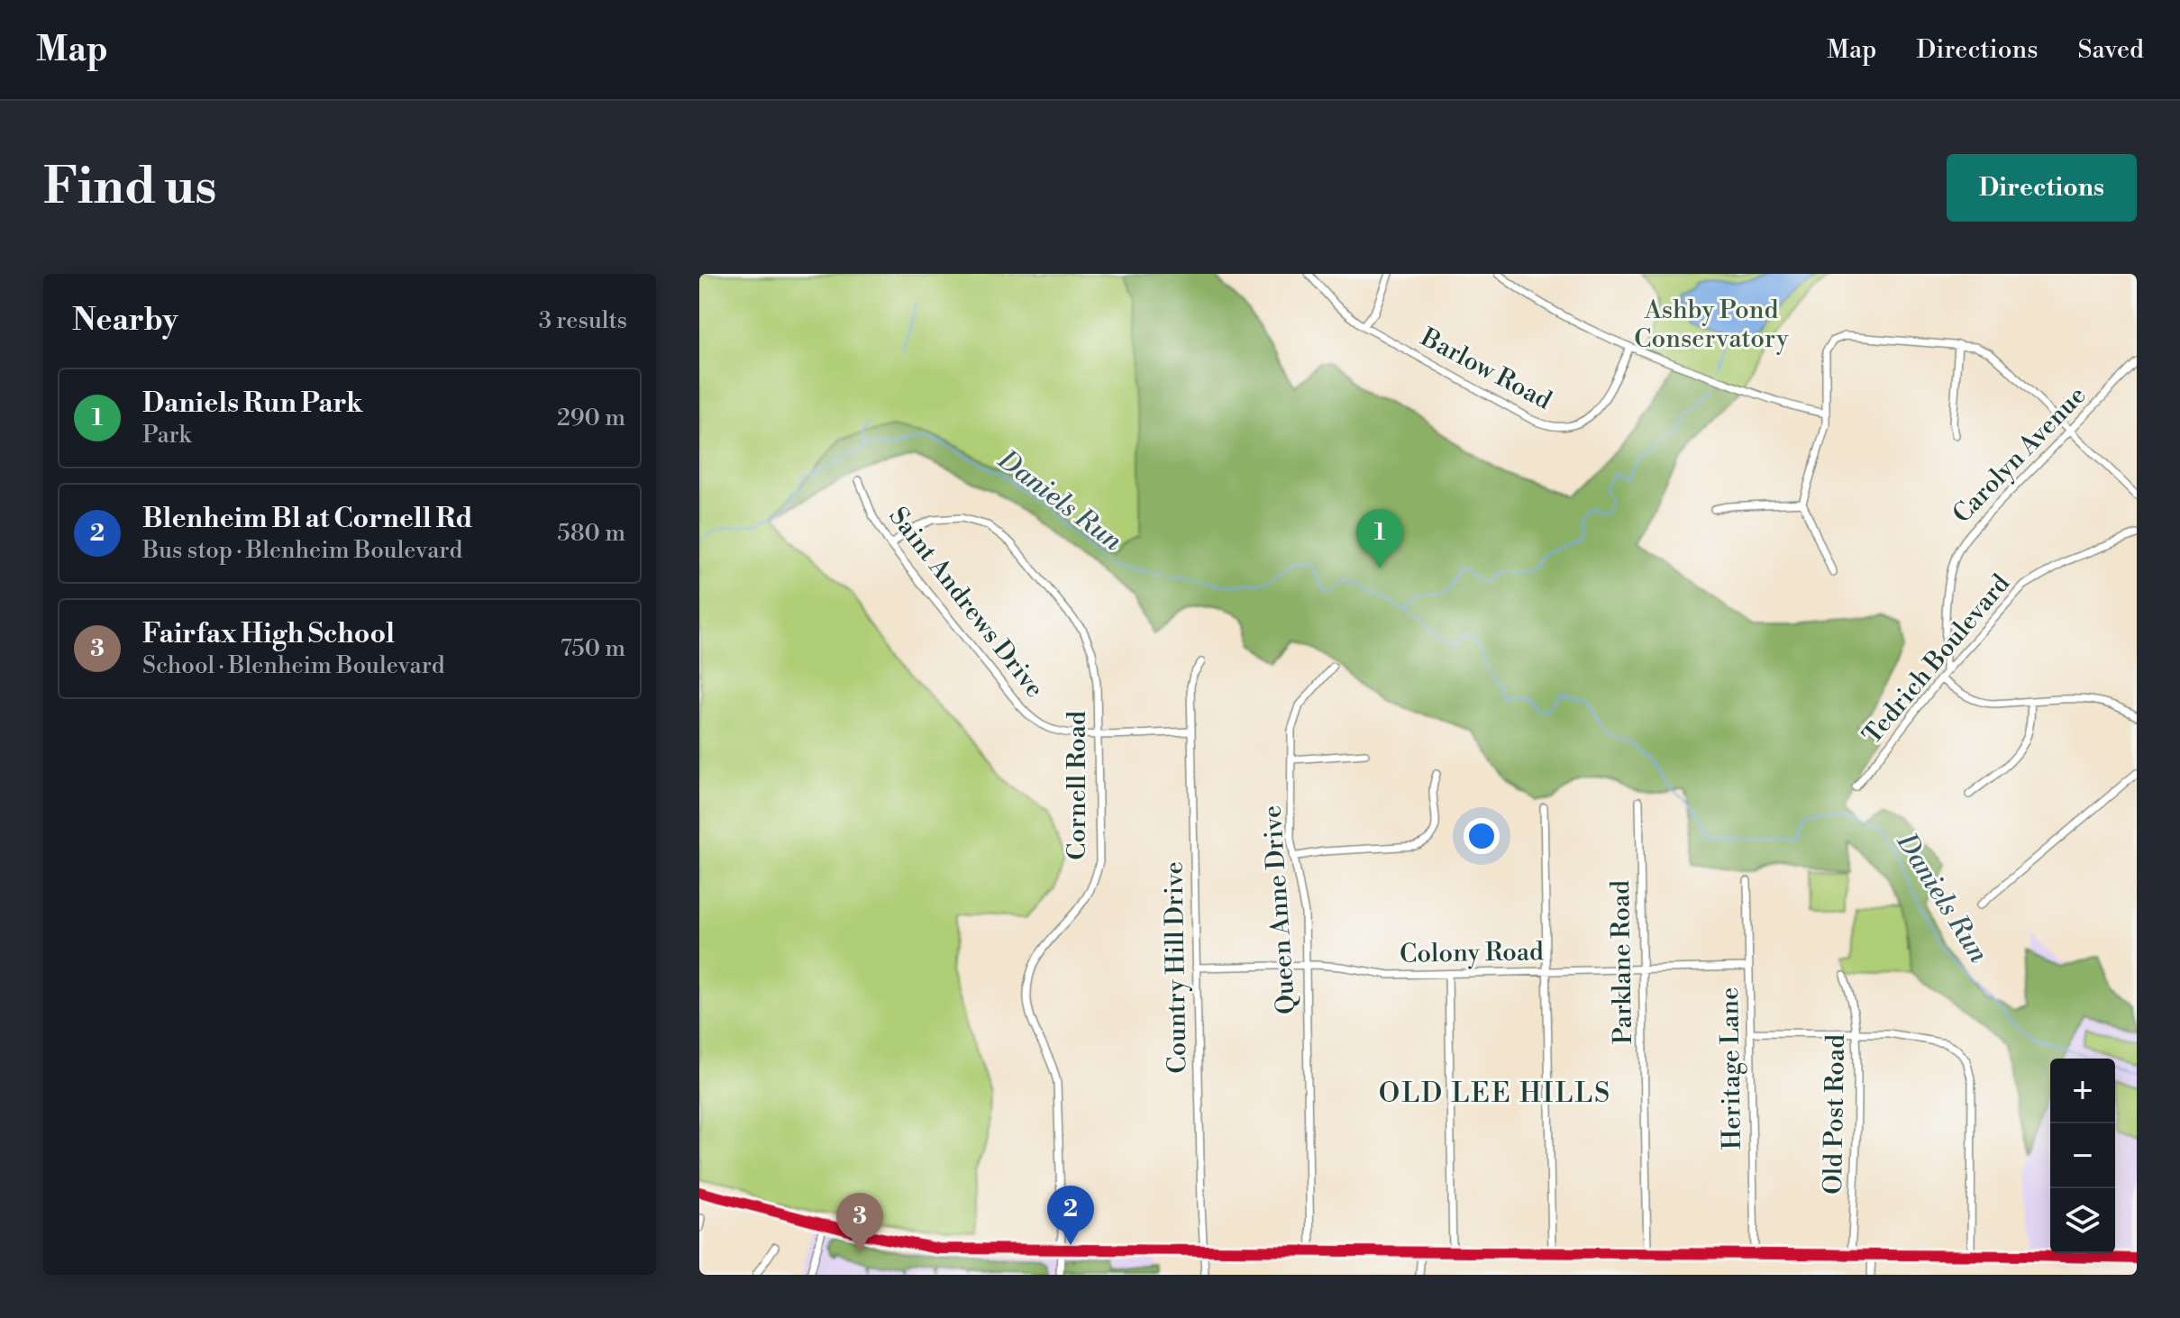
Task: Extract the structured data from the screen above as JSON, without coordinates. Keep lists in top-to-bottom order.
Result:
{
  "streets": {
    "street": [
      "Barlow Road",
      "Carolyn Avenue",
      "Saint Andrews Drive",
      "Tedrich Boulevard",
      "Cornell Road",
      "Queen Anne Drive",
      "Colony Road",
      "Parklane Road",
      "Country Hill Drive",
      "Heritage Lane",
      "Old Post Road"
    ]
  },
  "crossings": [
    ["Carolyn Avenue", "Tedrich Boulevard"],
    ["Saint Andrews Drive", "Cornell Road"],
    ["Saint Andrews Drive", "Country Hill Drive"],
    ["Queen Anne Drive", "Colony Road"],
    ["Colony Road", "Parklane Road"],
    ["Colony Road", "Country Hill Drive"],
    ["Colony Road", "Heritage Lane"]
  ],
  "districts": ["OLD LEE HILLS"],
  "water": ["Daniels Run"],
  "parks": ["Ashby Pond Conservatory"],
  "page": {
    "header": "Map",
    "nav": ["Map", "Directions", "Saved"],
    "buttons": "Directions",
    "title": "Find us",
    "heading": ["Nearby", "3 results"],
    "list": [
      {
        "mark": "1",
        "name": "Daniels Run Park",
        "note": "Park",
        "value": "290 m"
      },
      {
        "mark": "2",
        "name": "Blenheim Bl at Cornell Rd",
        "note": "Bus stop · Blenheim Boulevard",
        "value": "580 m"
      },
      {
        "mark": "3",
        "name": "Fairfax High School",
        "note": "School · Blenheim Boulevard",
        "value": "750 m"
      }
    ],
    "pins": ["1", "2", "3"],
    "map_buttons": ["+", "−"]
  }
}
